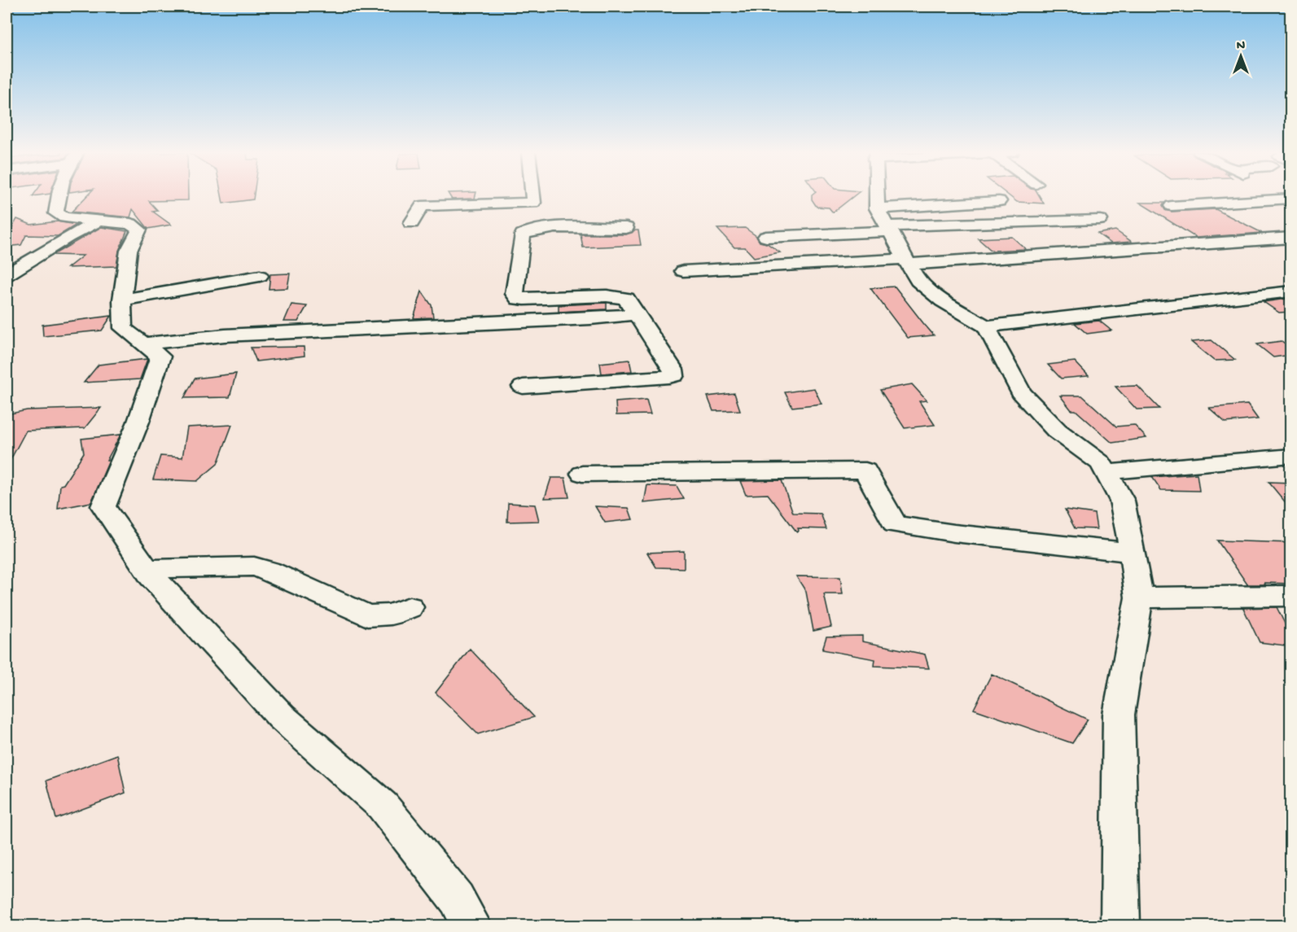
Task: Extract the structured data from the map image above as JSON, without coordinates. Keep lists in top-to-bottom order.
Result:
{
  "north": "top"
}
